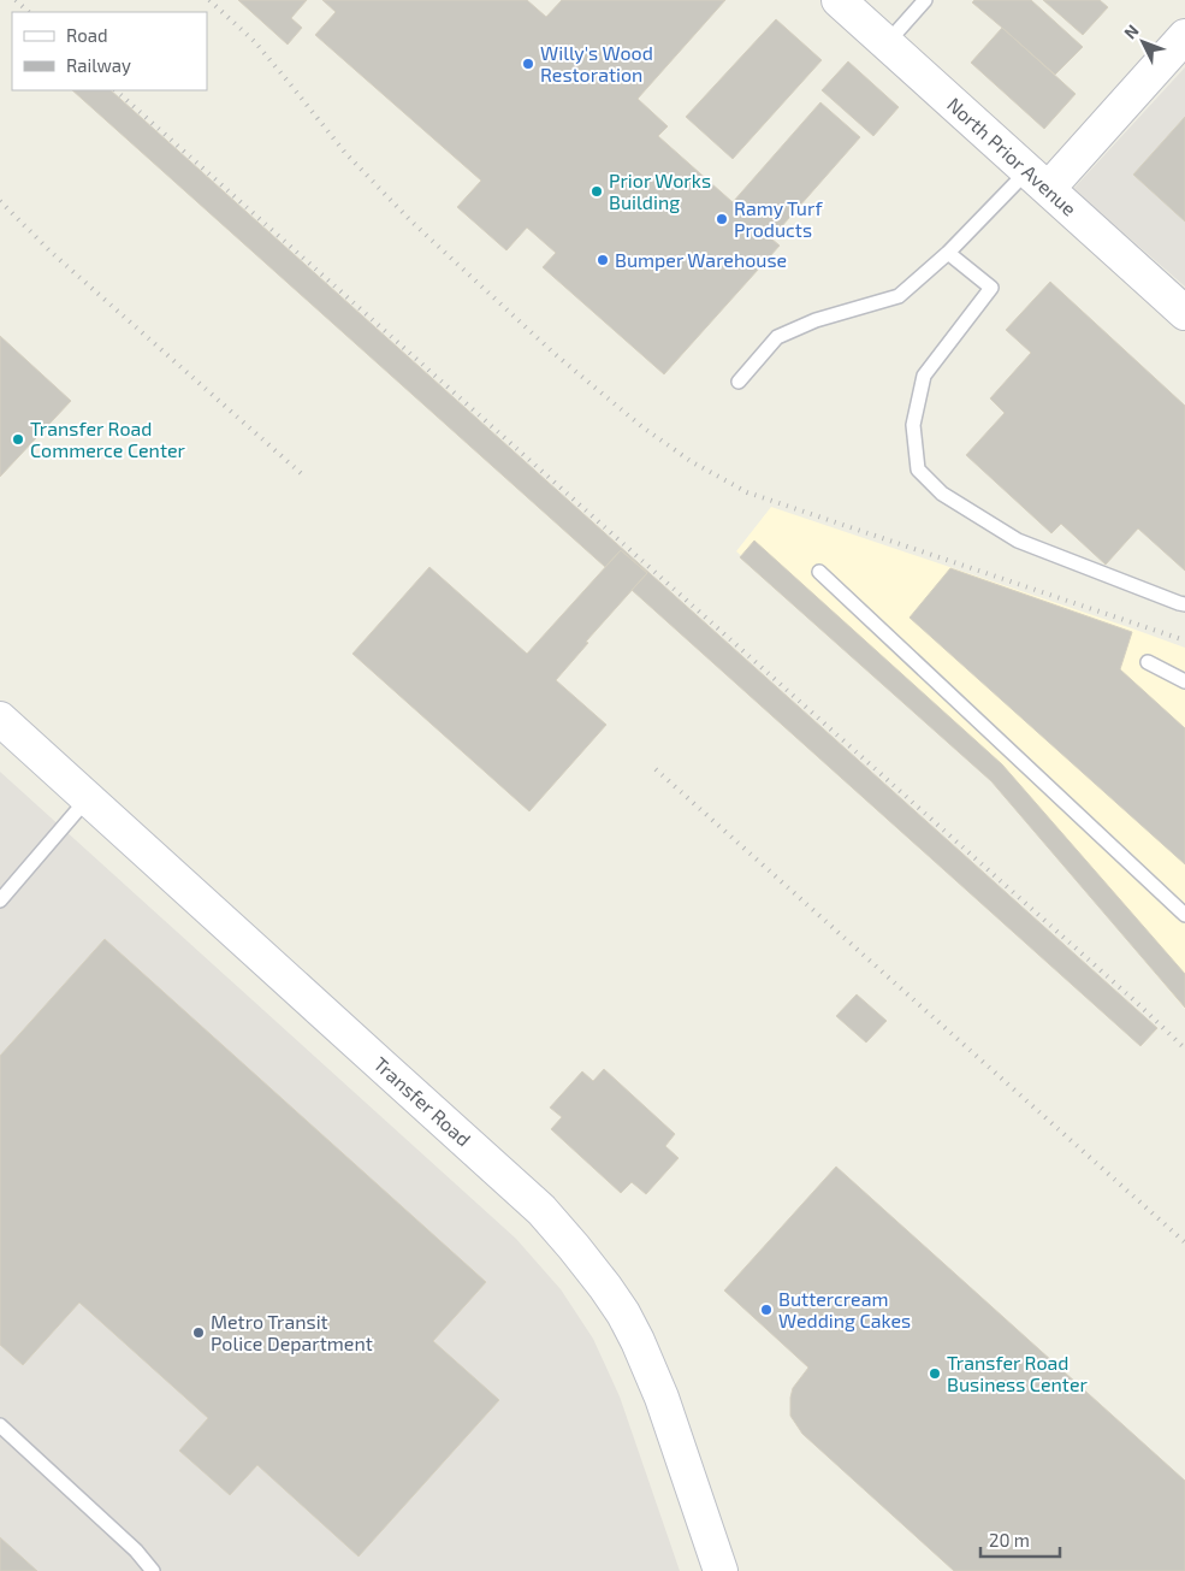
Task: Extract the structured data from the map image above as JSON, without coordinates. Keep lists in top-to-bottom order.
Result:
{
  "streets": {
    "main road": ["North Prior Avenue", "Transfer Road"]
  },
  "places": [
    "Willy's Wood Restoration",
    "Prior Works Building",
    "Ramy Turf Products",
    "Bumper Warehouse",
    "Transfer Road Commerce Center",
    "Buttercream Wedding Cakes",
    "Metro Transit Police Department",
    "Transfer Road Business Center"
  ],
  "legend": ["Road", "Railway"],
  "scale_bar": "20 m",
  "north": "top left"
}
